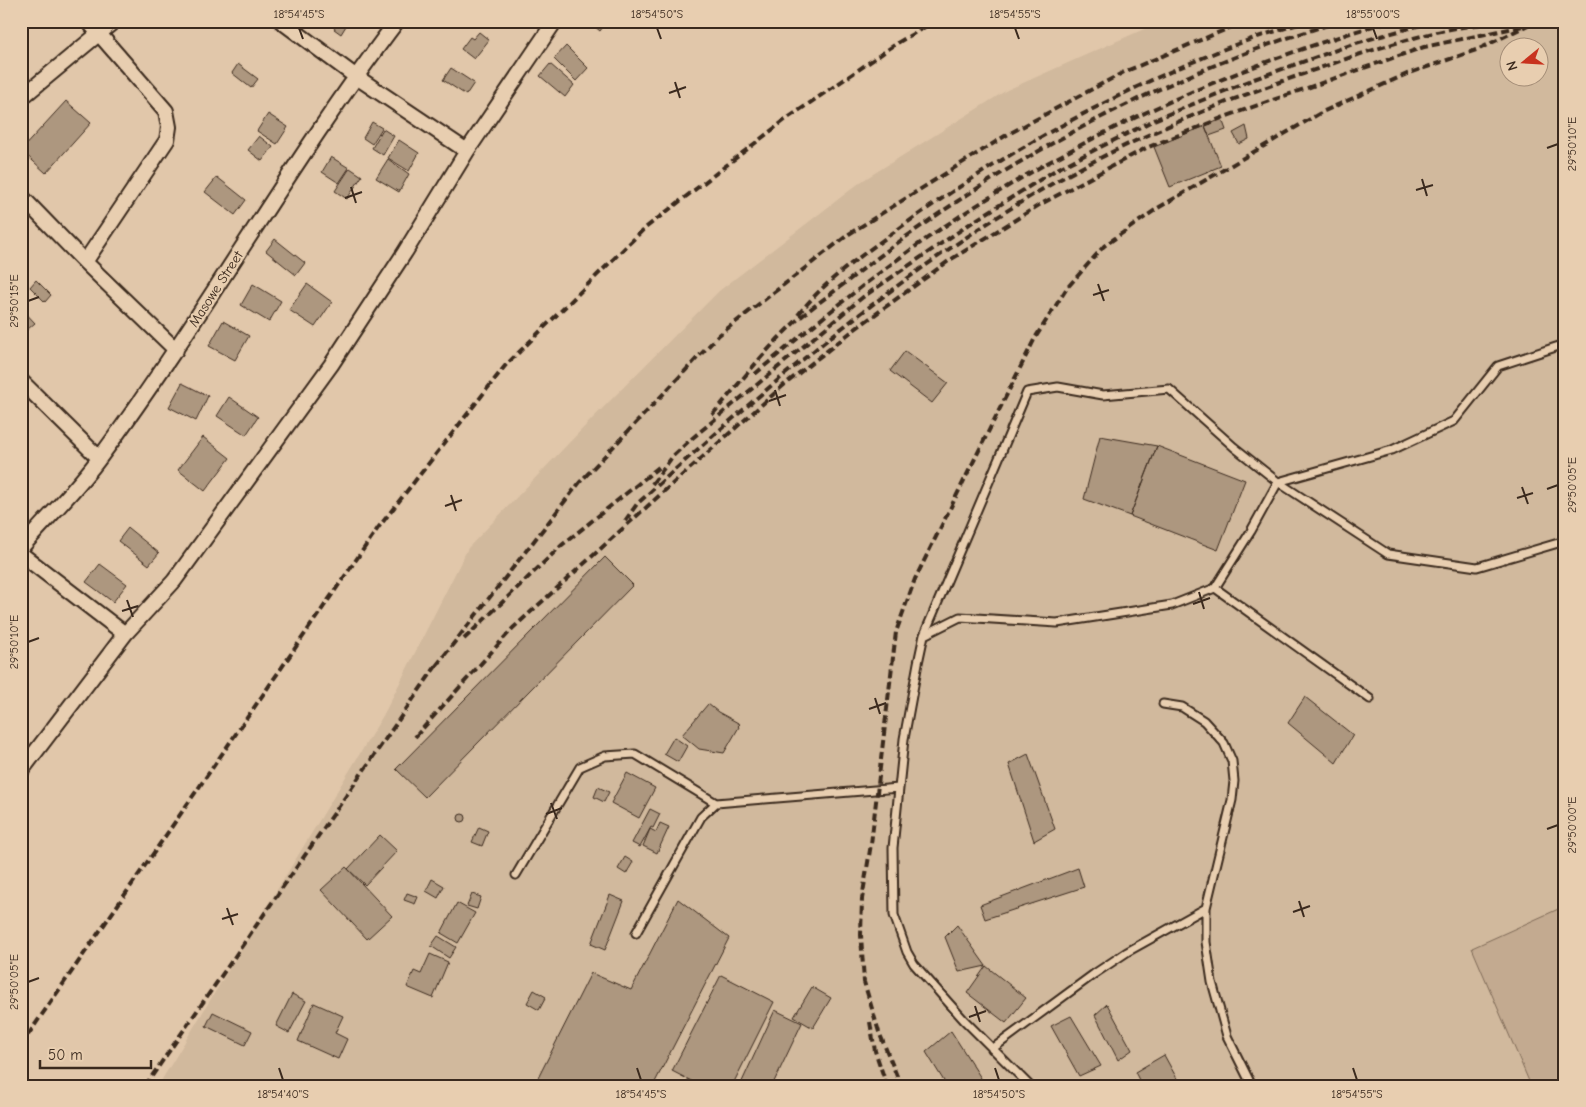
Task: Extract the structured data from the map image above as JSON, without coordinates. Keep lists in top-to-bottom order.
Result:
{
  "streets": {
    "street": ["Masowe Street"]
  },
  "scale_bar": "50 m",
  "north": "left",
  "coordinates": [
    "18°54'45\"S",
    "18°54'50\"S",
    "18°54'55\"S",
    "18°55'00\"S",
    "29°50'10\"E",
    "29°50'15\"E",
    "29°50'05\"E",
    "29°50'00\"E",
    "18°54'40\"S"
  ]
}
